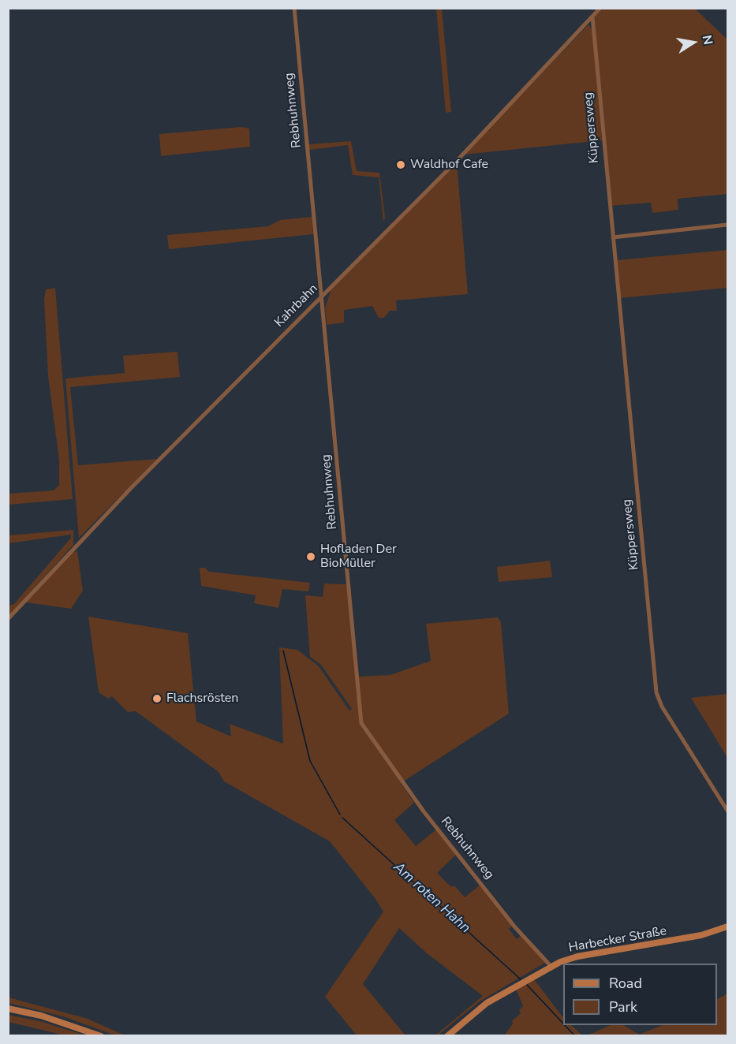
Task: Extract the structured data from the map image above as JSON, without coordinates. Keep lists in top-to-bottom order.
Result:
{
  "streets": {
    "main road": ["Harbecker Straße"],
    "street": ["Rebhuhnweg", "Küppersweg", "Kahrbahn"]
  },
  "crossings": [
    ["Rebhuhnweg", "Kahrbahn"],
    ["Rebhuhnweg", "Harbecker Straße"],
    ["Küppersweg", "Kahrbahn"]
  ],
  "water": ["Am roten Hahn"],
  "places": ["Waldhof Cafe", "Hofladen Der BioMüller", "Flachsrösten"],
  "legend": ["Road", "Park"],
  "north": "right"
}
